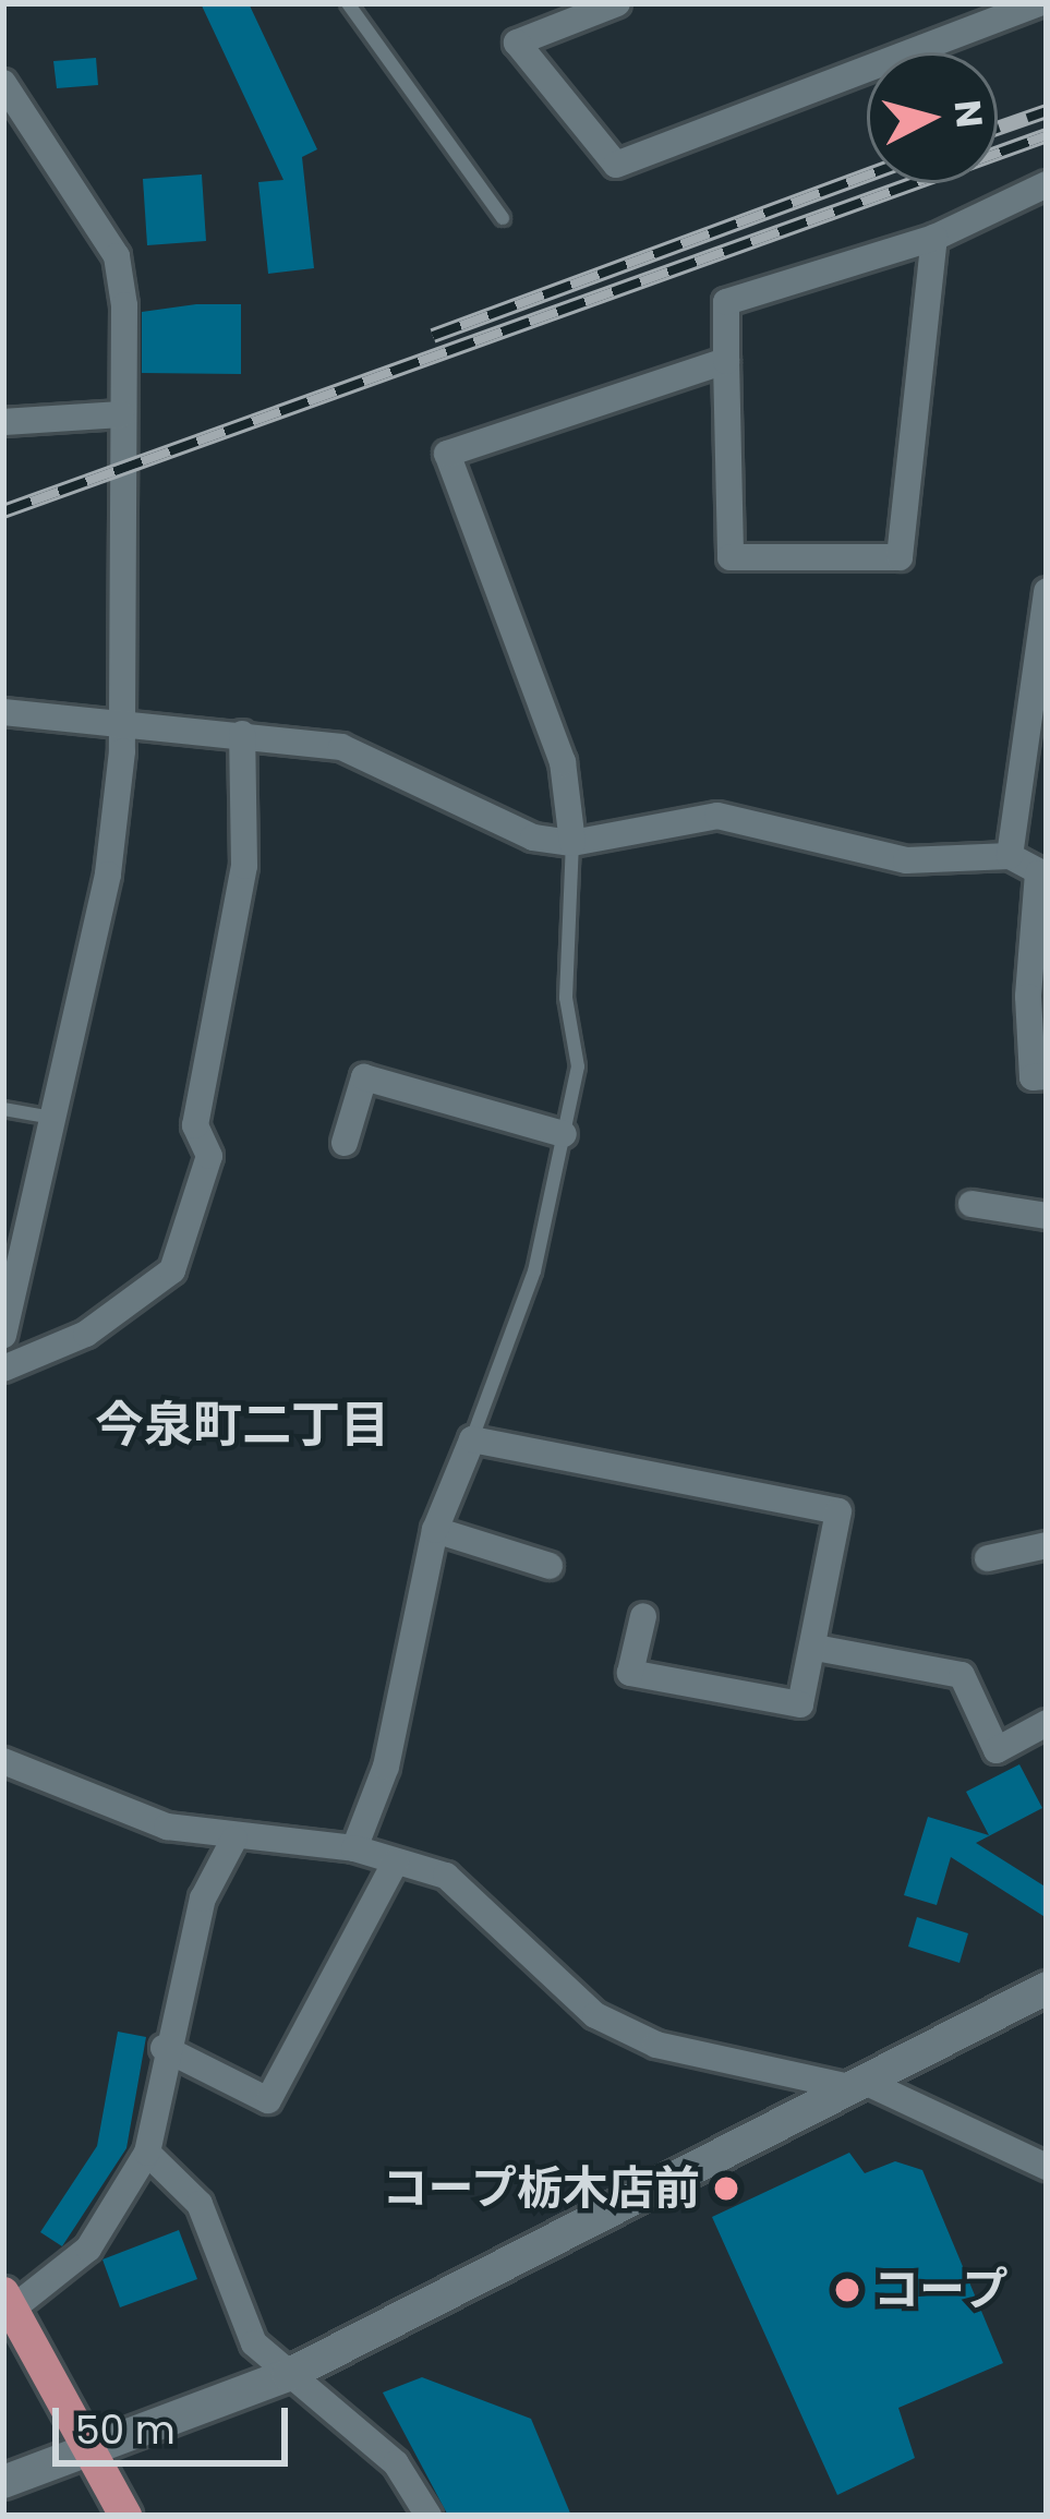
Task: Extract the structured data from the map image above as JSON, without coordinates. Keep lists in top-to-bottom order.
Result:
{
  "districts": ["今泉町二丁目"],
  "places": ["コープ栃木店前", "コープ"],
  "scale_bar": "50 m",
  "north": "right"
}
